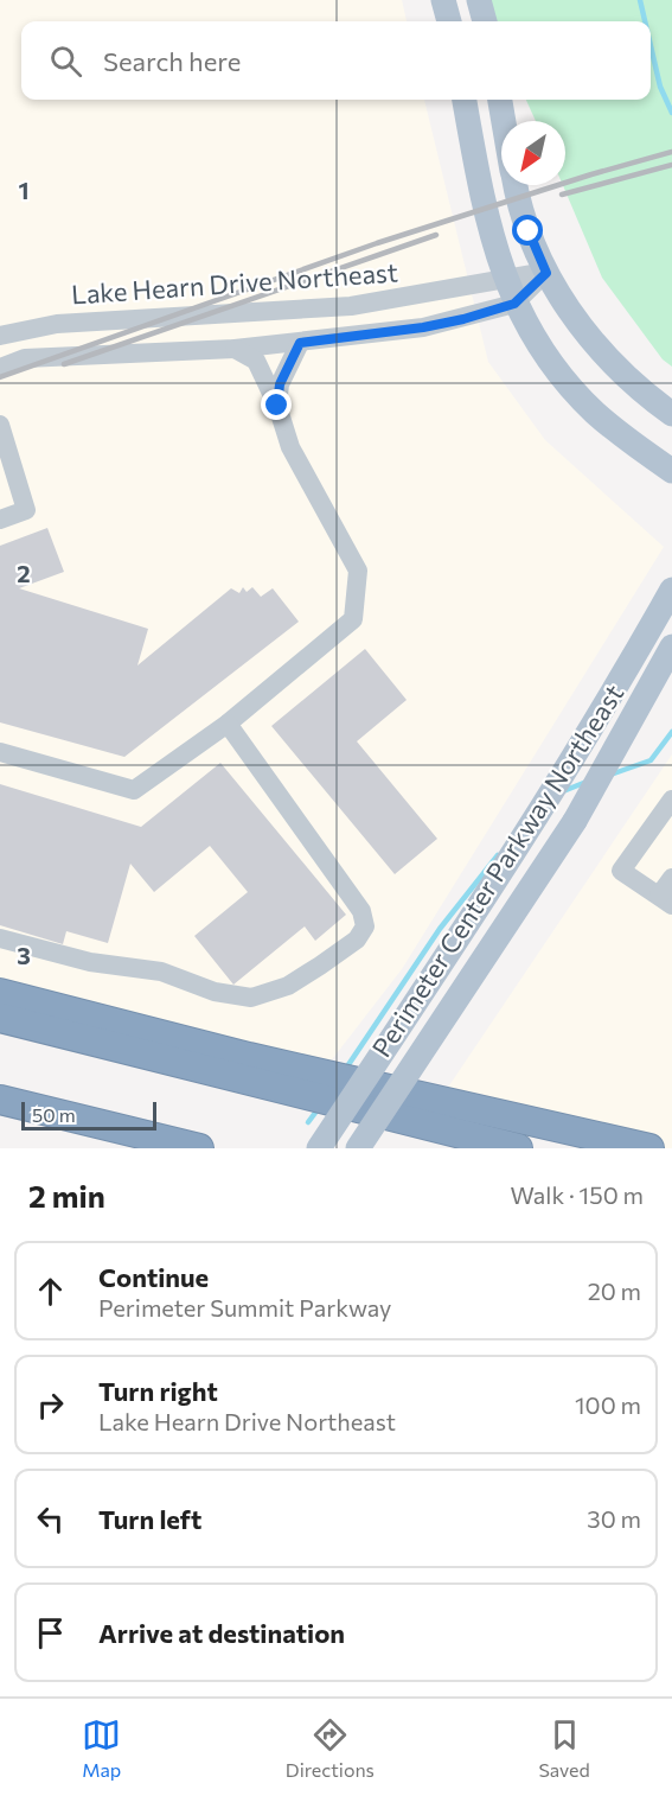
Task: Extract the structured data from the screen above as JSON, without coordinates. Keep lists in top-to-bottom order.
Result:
{
  "streets": {
    "main road": ["Perimeter Center Parkway Northeast"],
    "street": ["Lake Hearn Drive Northeast"]
  },
  "scale_bar": "50 m",
  "north": "bottom left",
  "page": {
    "search": "Search here",
    "scale": "50 m",
    "heading": ["2 min", "Walk · 150 m"],
    "list": [
      ["Continue", "Perimeter Summit Parkway", "20 m"],
      ["Turn right", "Lake Hearn Drive Northeast", "100 m"],
      ["Turn left", "30 m"],
      "Arrive at destination"
    ],
    "nav": ["Map", "Directions", "Saved"]
  },
  "grid": {
    "rows": ["1", "2", "3"]
  }
}
